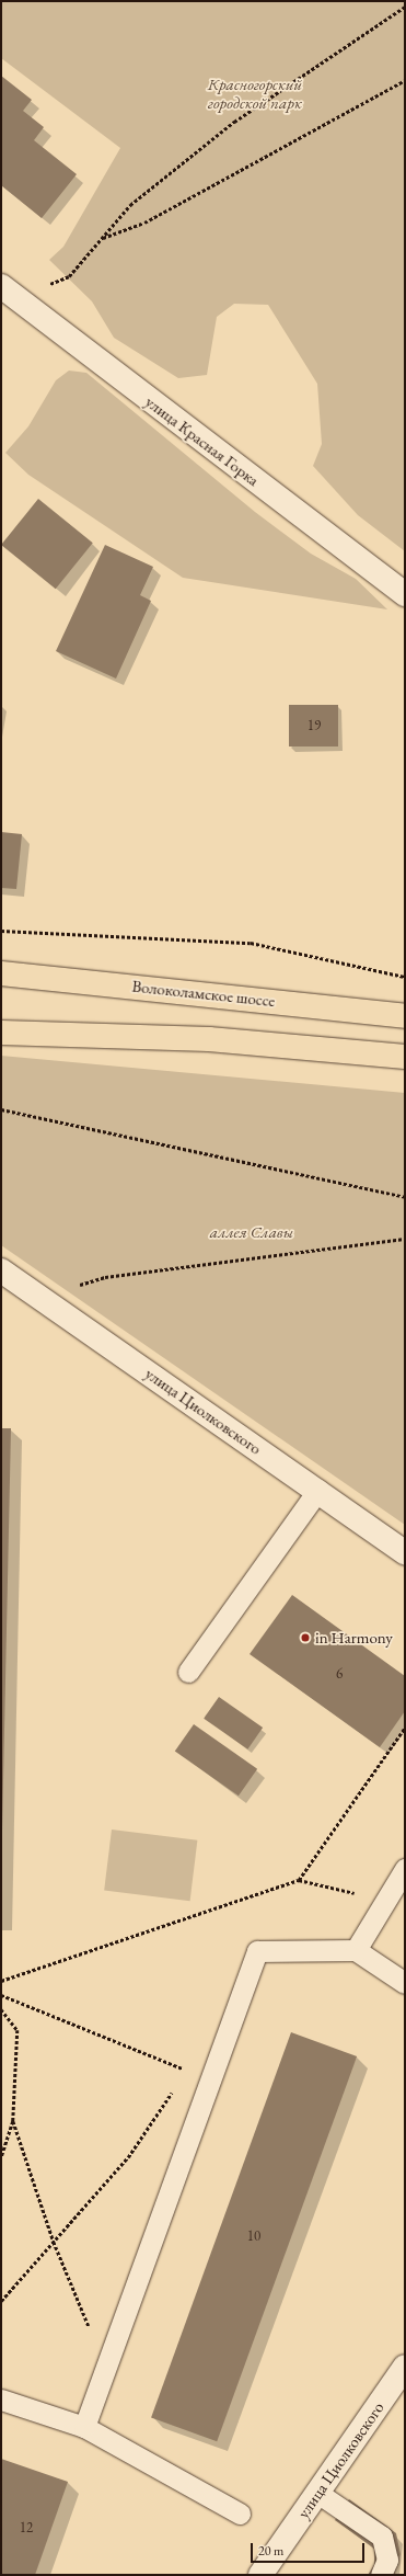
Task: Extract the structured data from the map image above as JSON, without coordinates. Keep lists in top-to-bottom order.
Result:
{
  "streets": {
    "main road": ["Волоколамское шоссе"],
    "street": ["улица Красная Горка", "улица Циолковского"]
  },
  "parks": ["Красногорский городской парк", "аллея Славы"],
  "places": ["in Harmony"],
  "house_numbers": [
    "19",
    "6",
    "10",
    "12"
  ],
  "scale_bar": "20 m"
}
